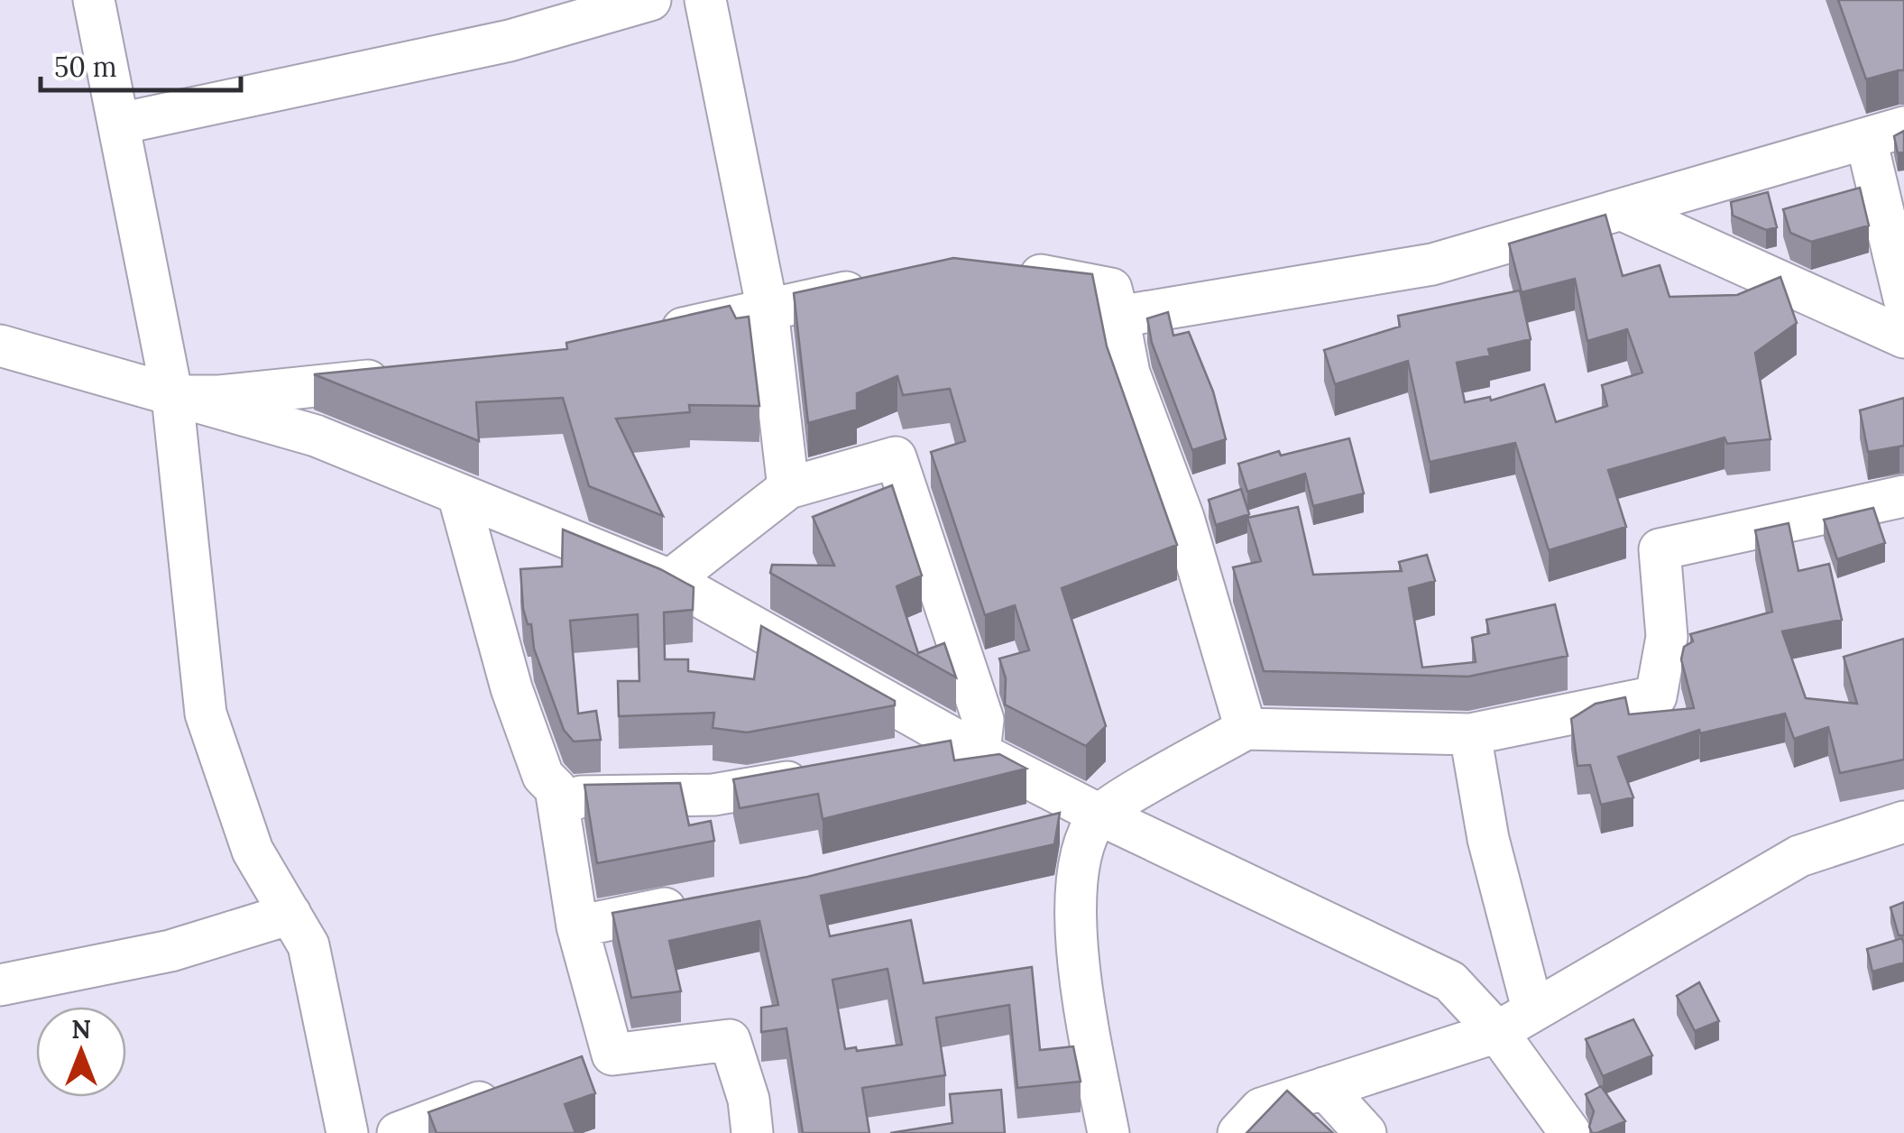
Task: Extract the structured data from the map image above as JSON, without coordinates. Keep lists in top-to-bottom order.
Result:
{
  "scale_bar": "50 m",
  "north": "top"
}
